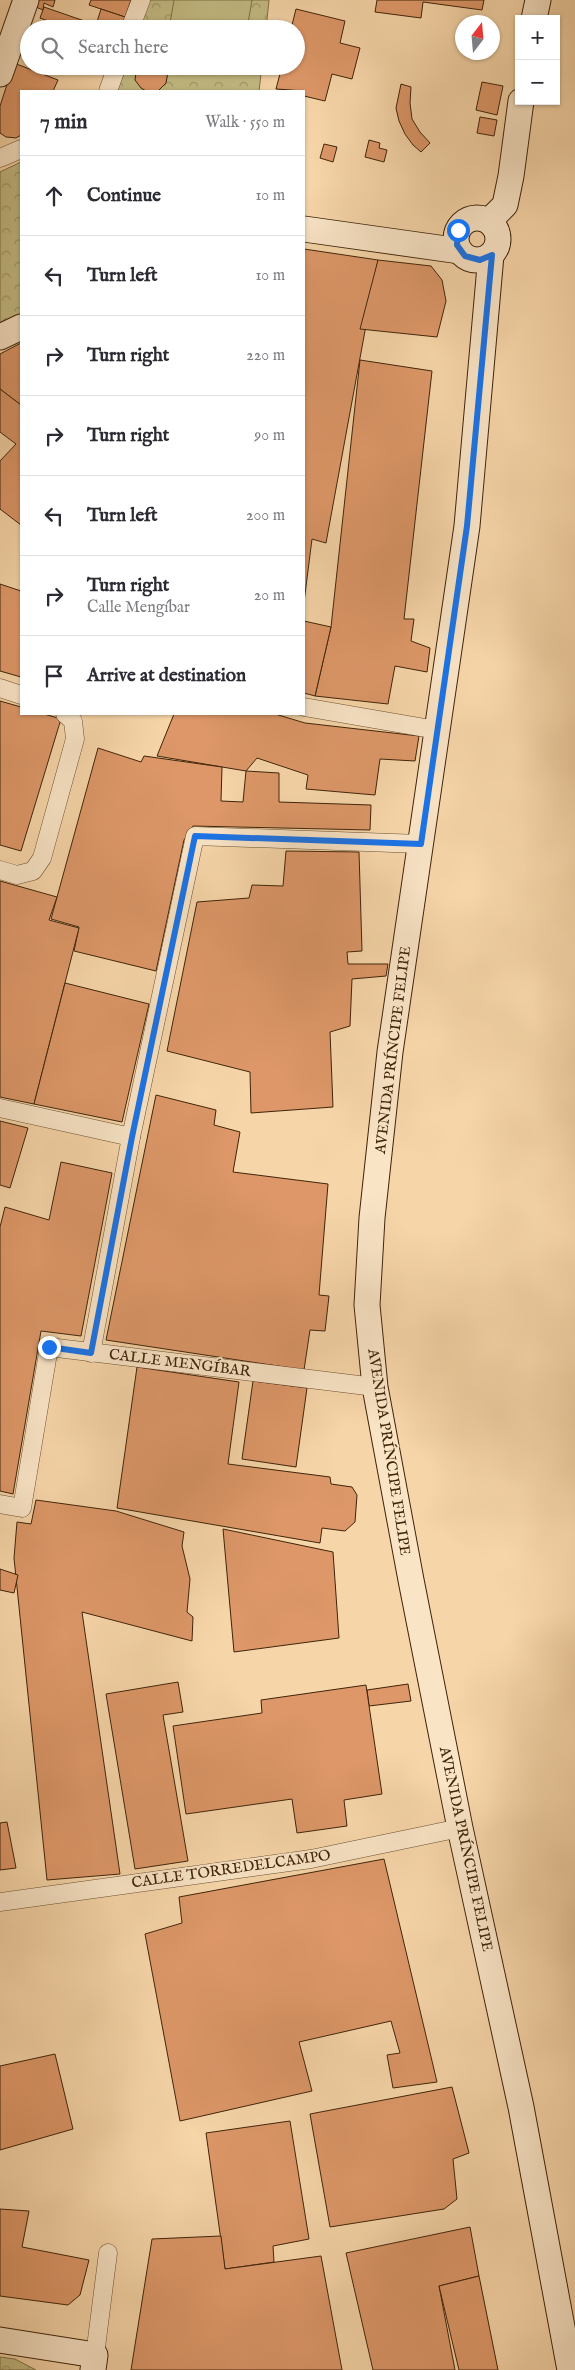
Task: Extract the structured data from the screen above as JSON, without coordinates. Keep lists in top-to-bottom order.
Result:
{
  "streets": {
    "main road": ["AVENIDA PRÍNCIPE FELIPE"],
    "street": ["CALLE MENGÍBAR", "CALLE TORREDELCAMPO"]
  },
  "crossings": [
    ["AVENIDA PRÍNCIPE FELIPE", "CALLE MENGÍBAR"],
    ["AVENIDA PRÍNCIPE FELIPE", "CALLE TORREDELCAMPO"]
  ],
  "north": "top",
  "page": {
    "map_buttons": ["+", "−"],
    "search": "Search here",
    "heading": ["7 min", "Walk · 550 m"],
    "list": [
      ["Continue", "10 m"],
      ["Turn left", "10 m"],
      ["Turn right", "220 m"],
      ["Turn right", "90 m"],
      ["Turn left", "200 m"],
      ["Turn right", "Calle Mengíbar", "20 m"],
      "Arrive at destination"
    ]
  }
}
